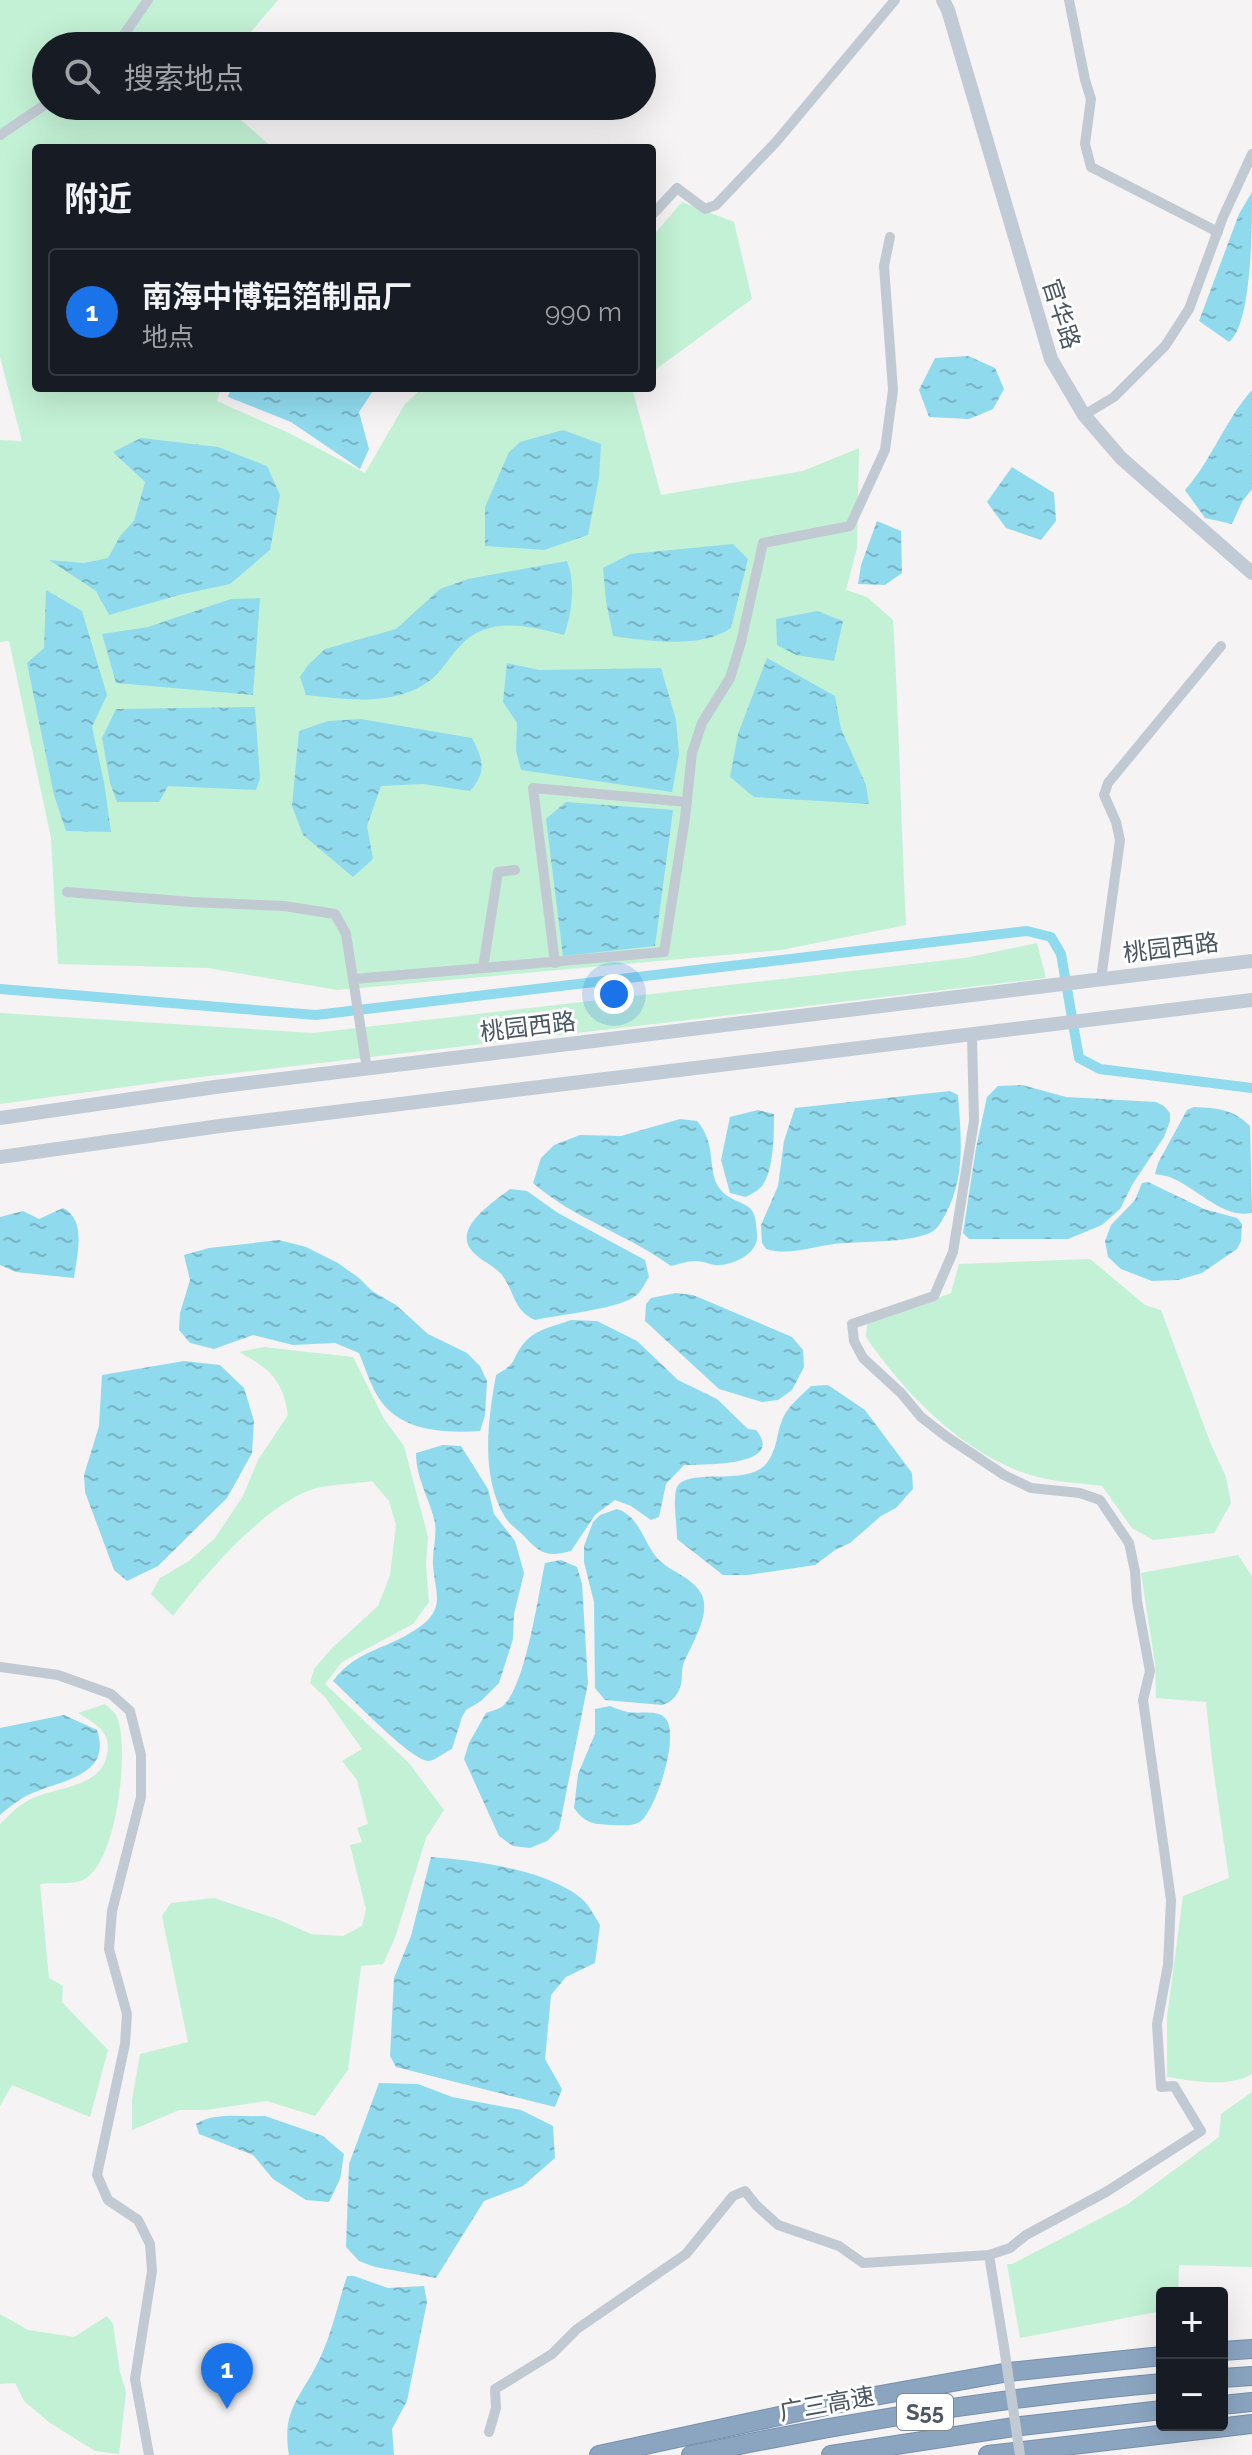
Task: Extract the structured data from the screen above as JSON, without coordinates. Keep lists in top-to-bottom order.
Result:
{
  "streets": {
    "highway": ["广三高速", "S55"],
    "main road": ["官华路", "桃园西路"]
  },
  "page": {
    "search": "搜索地点",
    "heading": "附近",
    "list": [
      {
        "mark": "1",
        "name": "南海中博铝箔制品厂",
        "note": "地点",
        "value": "990 m"
      }
    ],
    "map_buttons": ["+", "−"],
    "pins": "1"
  }
}
